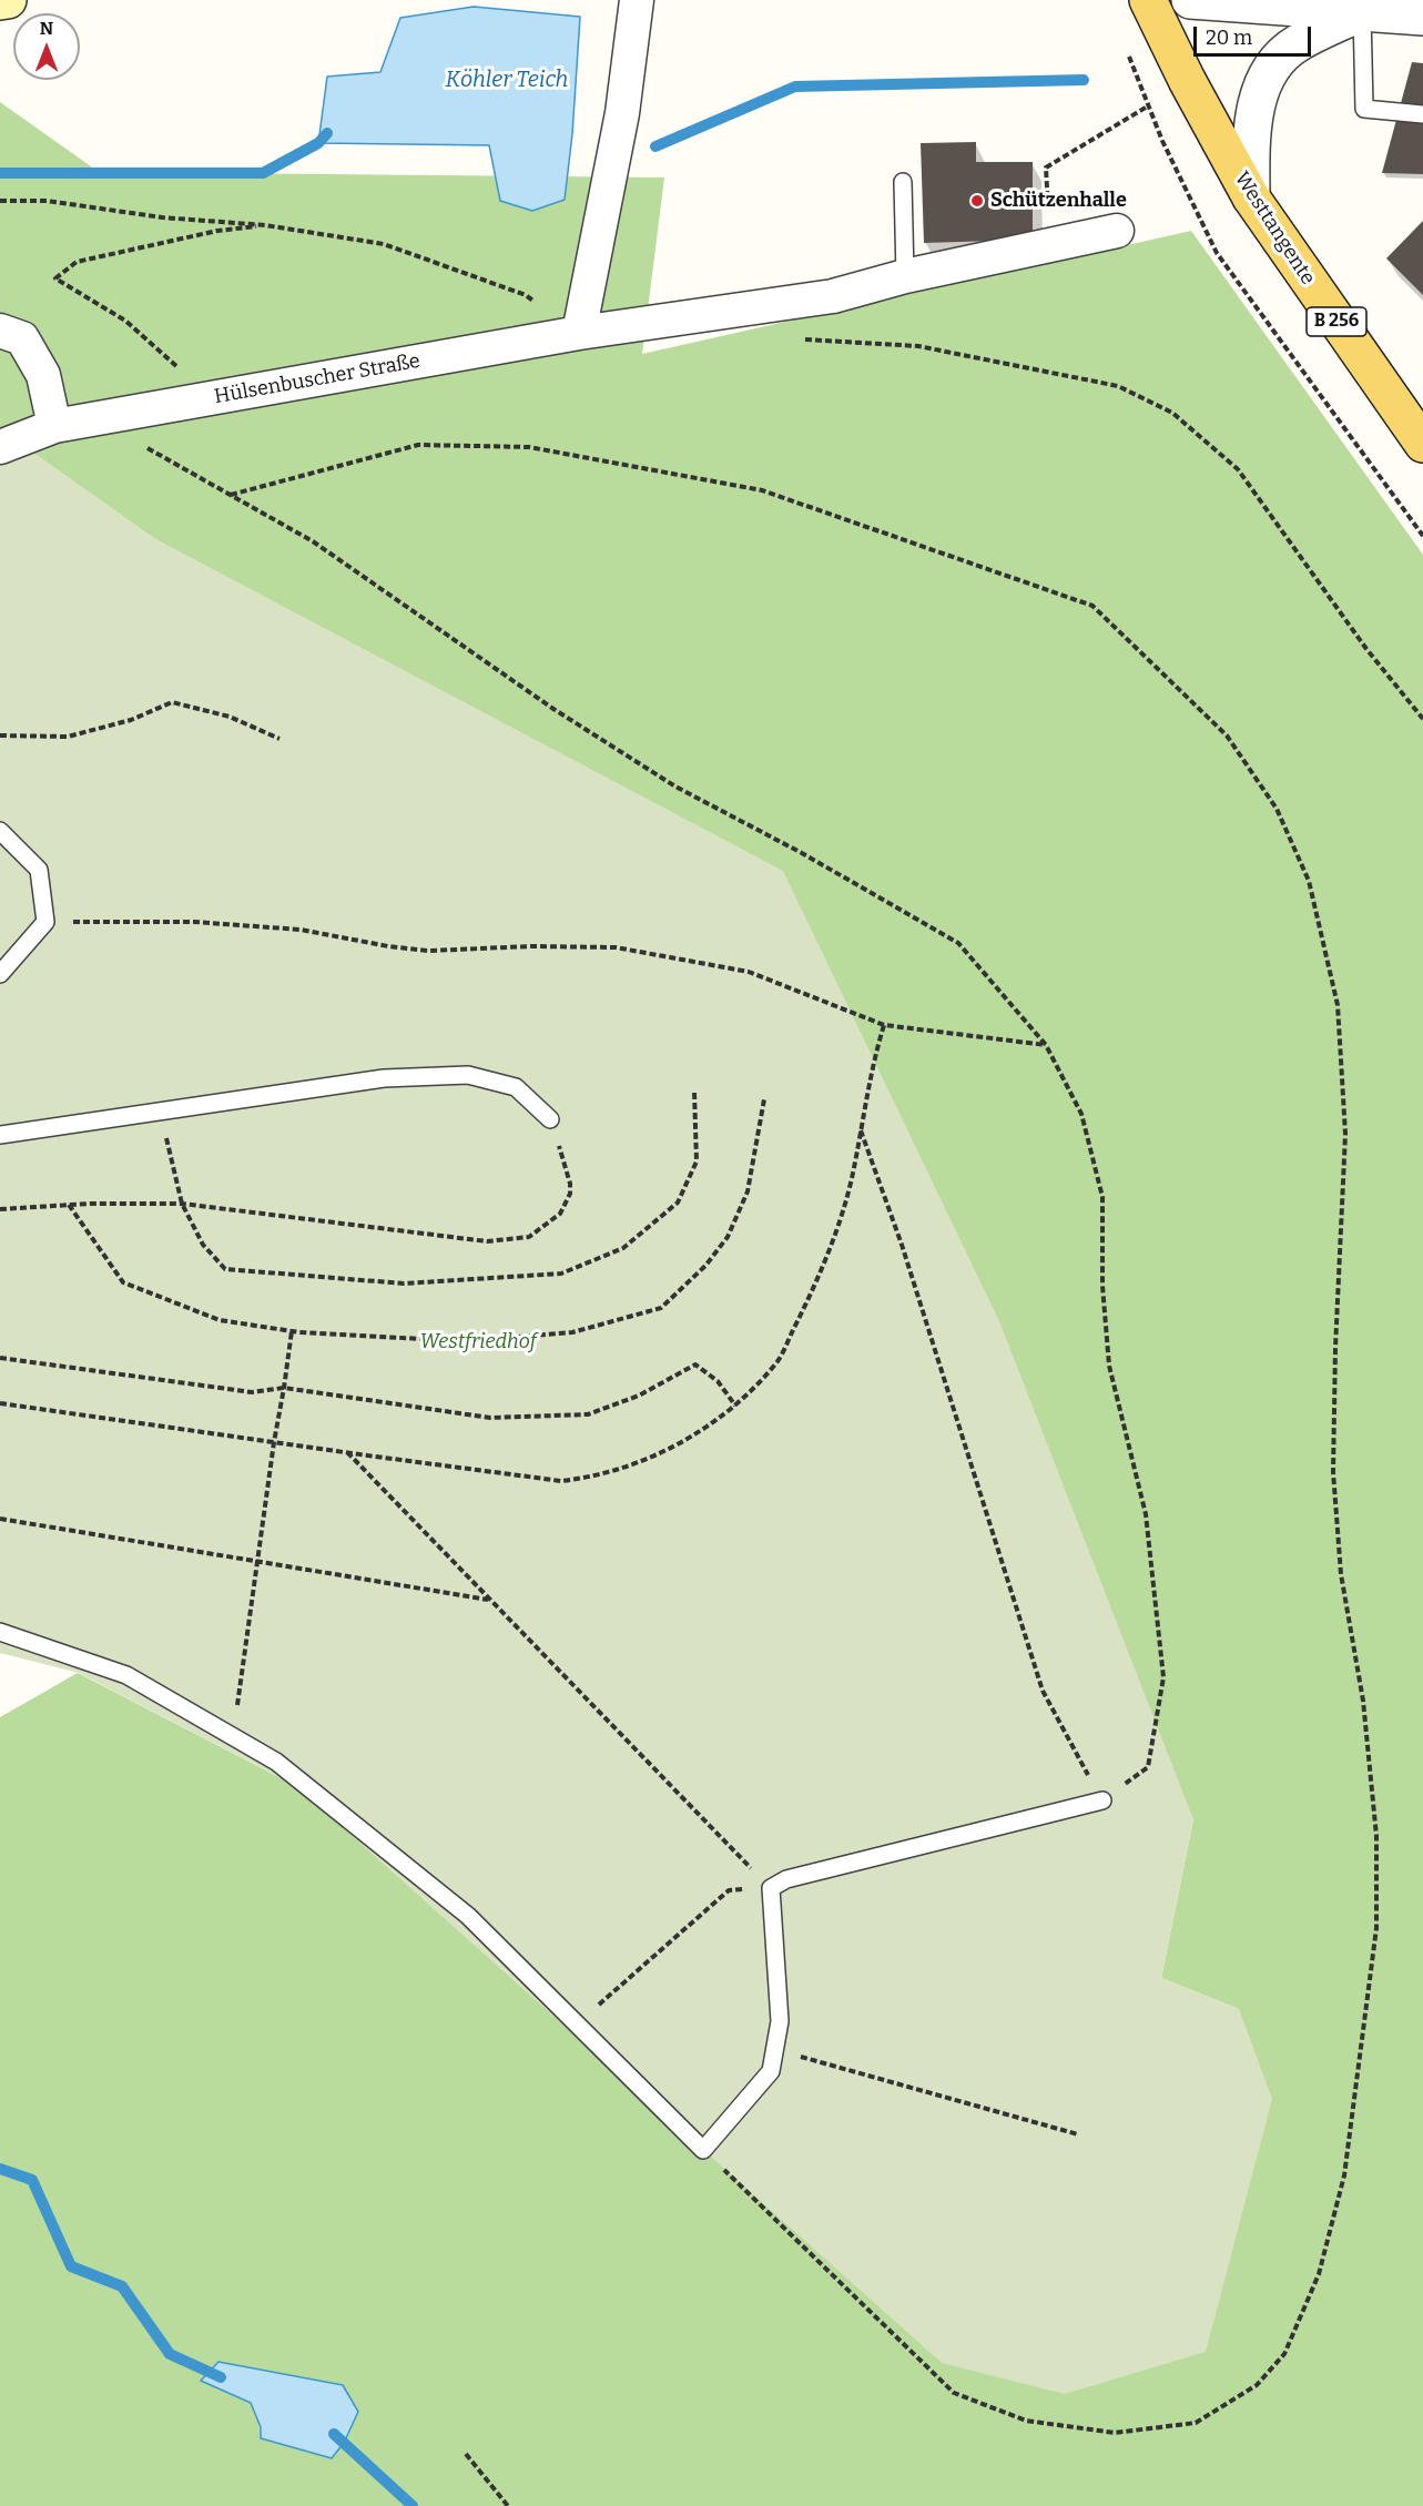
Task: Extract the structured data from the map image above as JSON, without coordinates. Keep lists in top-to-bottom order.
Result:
{
  "streets": {
    "main road": ["Westtangente", "B 256"],
    "street": ["Hülsenbuscher Straße"]
  },
  "water": ["Köhler Teich"],
  "parks": ["Westfriedhof"],
  "places": ["Schützenhalle"],
  "scale_bar": "20 m",
  "north": "top"
}
